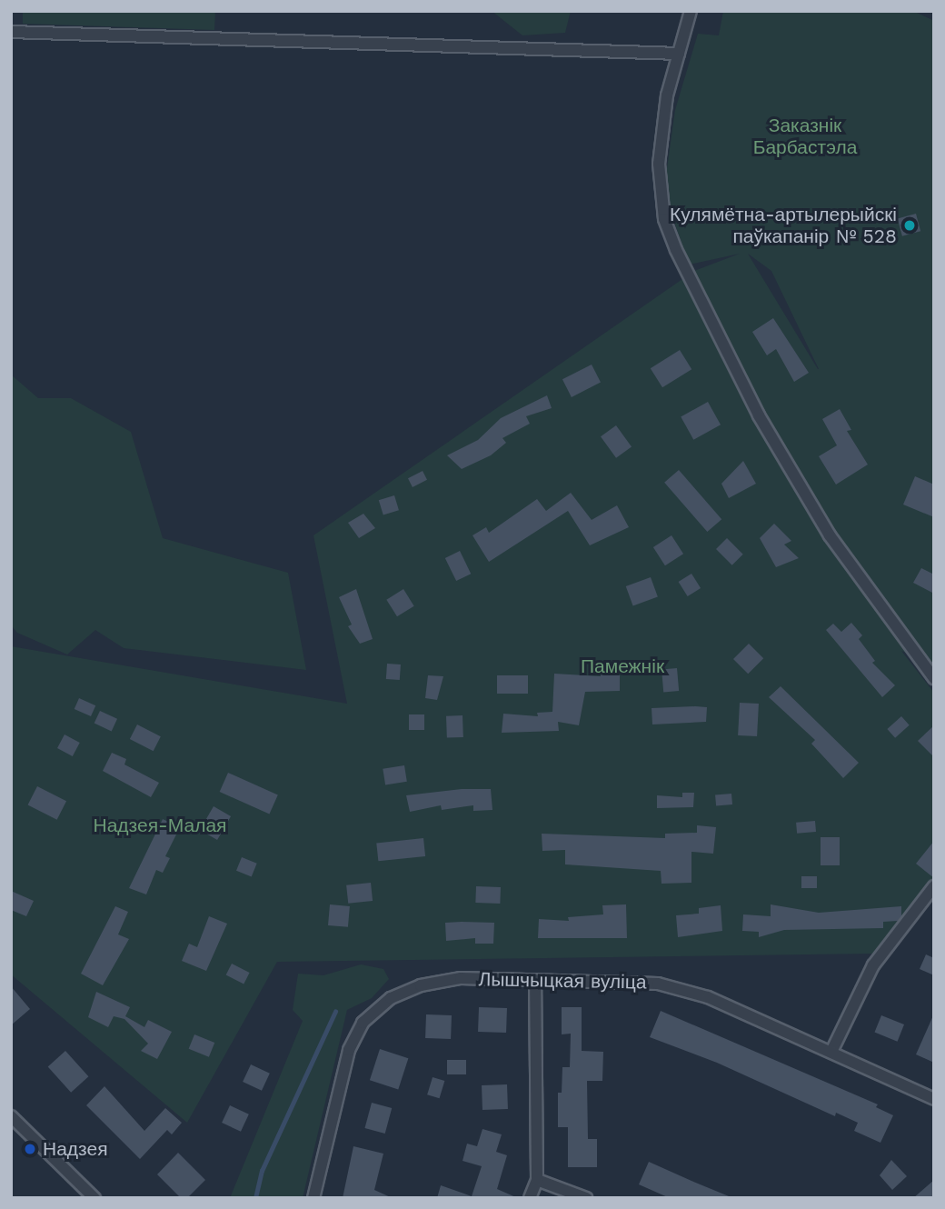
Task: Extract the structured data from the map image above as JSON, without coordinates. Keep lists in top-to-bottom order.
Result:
{
  "streets": {
    "street": ["Лышчыцкая вуліца"]
  },
  "parks": ["Заказнік Барбастэла", "Памежнік", "Надзея-Малая"],
  "places": ["Кулямётна-артылерыйскі паўкапанір № 528", "Надзея"]
}
